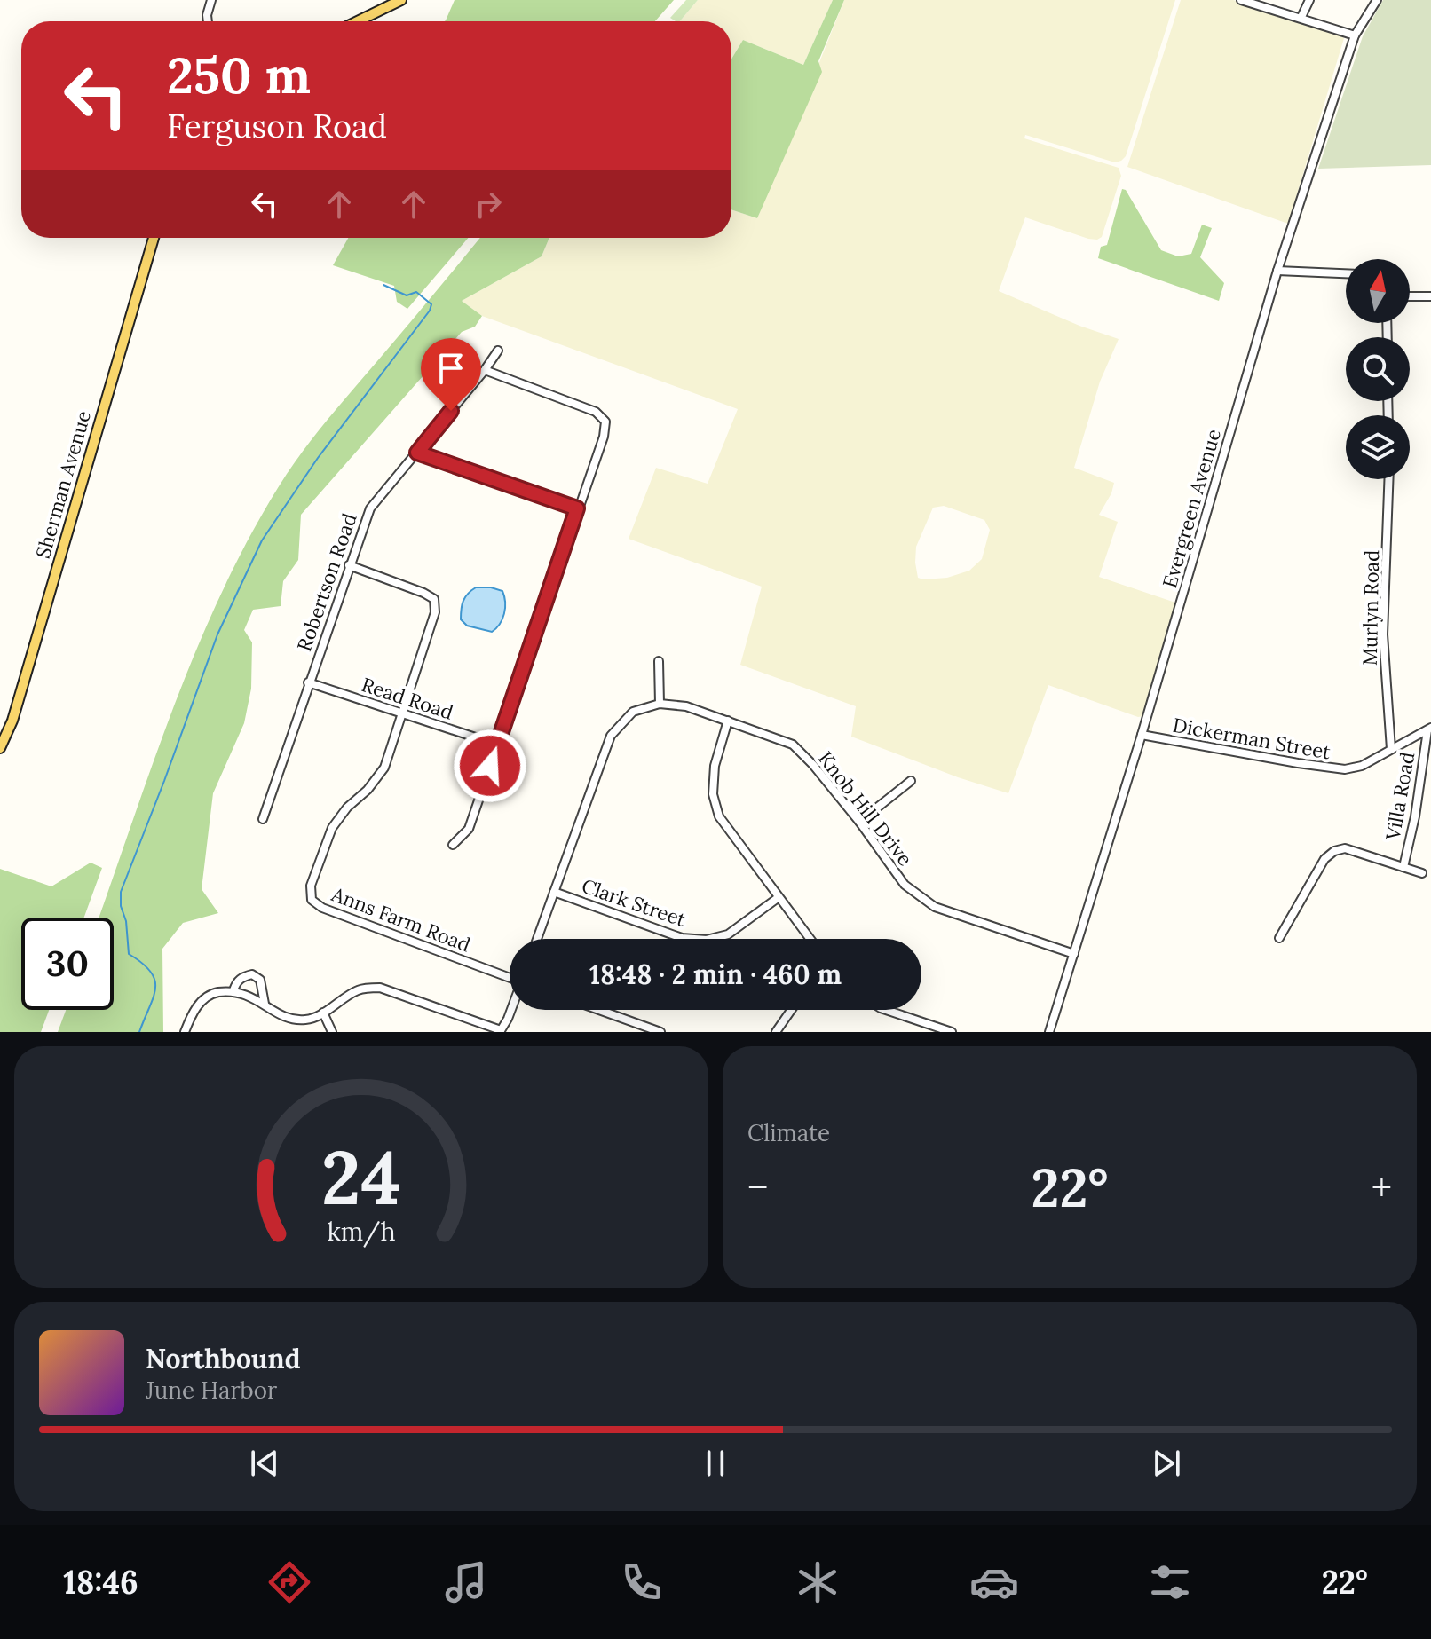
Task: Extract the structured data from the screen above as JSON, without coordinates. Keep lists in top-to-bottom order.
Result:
{
  "streets": {
    "main road": ["Sherman Avenue"],
    "street": [
      "Evergreen Avenue",
      "Robertson Road",
      "Murlyn Road",
      "Read Road",
      "Dickerman Street",
      "Villa Road",
      "Knob Hill Drive",
      "Clark Street",
      "Anns Farm Road"
    ]
  },
  "crossings": [
    ["Evergreen Avenue", "Dickerman Street"],
    ["Evergreen Avenue", "Knob Hill Drive"],
    ["Robertson Road", "Read Road"],
    ["Murlyn Road", "Dickerman Street"],
    ["Read Road", "Anns Farm Road"],
    ["Dickerman Street", "Villa Road"]
  ],
  "north": "top",
  "page": {
    "turn": ["250 m", "Ferguson Road"],
    "limit": "30",
    "trip": "18:48 · 2 min · 460 m",
    "tile": "Climate",
    "heat": ["−", "22°", "+"],
    "song": ["Northbound", "June Harbor"],
    "tabs": ["18:46", "22°"],
    "gauge": ["24", "km/h"]
  }
}
